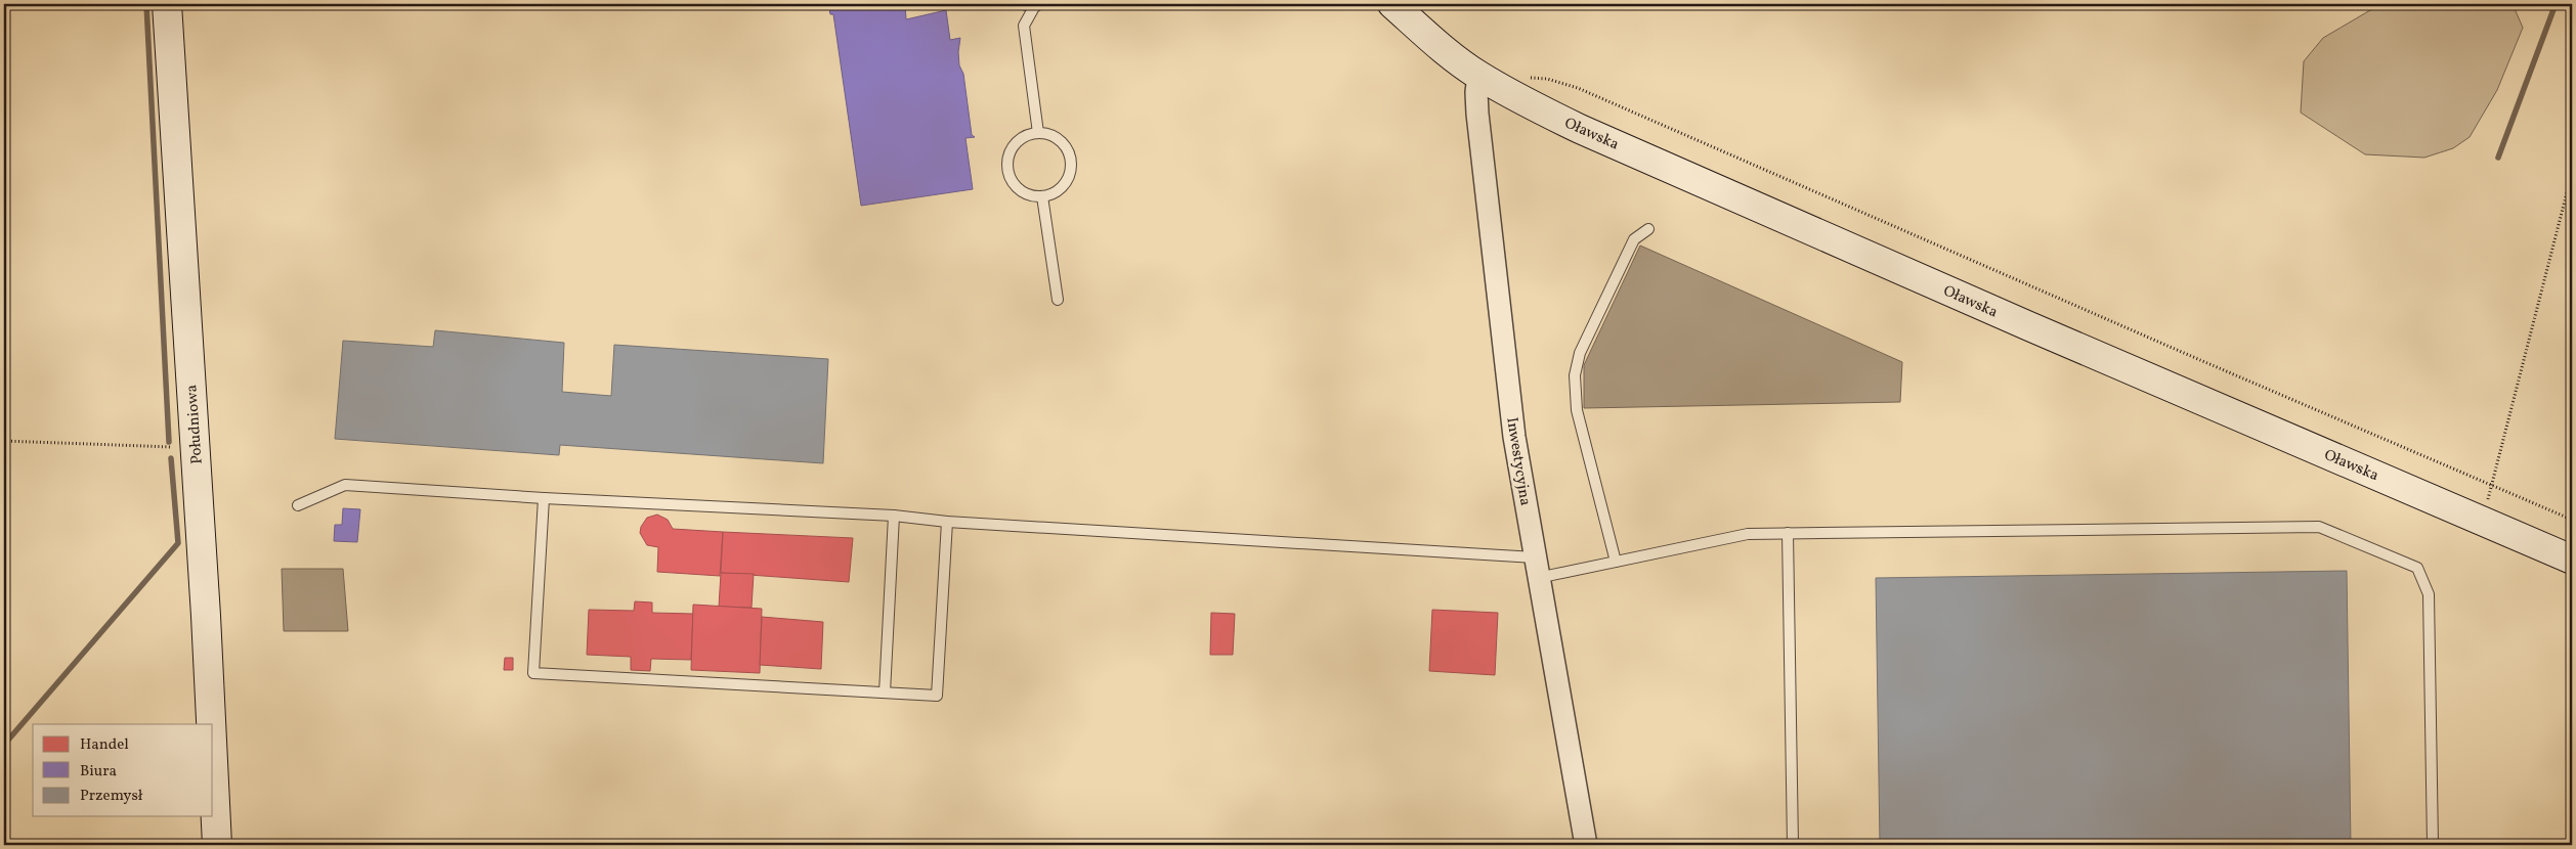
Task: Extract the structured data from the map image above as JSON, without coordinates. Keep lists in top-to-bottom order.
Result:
{
  "streets": {
    "street": ["Oławska", "Południowa", "Inwestycyjna"]
  },
  "crossings": [
    ["Oławska", "Inwestycyjna"]
  ],
  "legend": ["Handel", "Biura", "Przemysł"]
}
